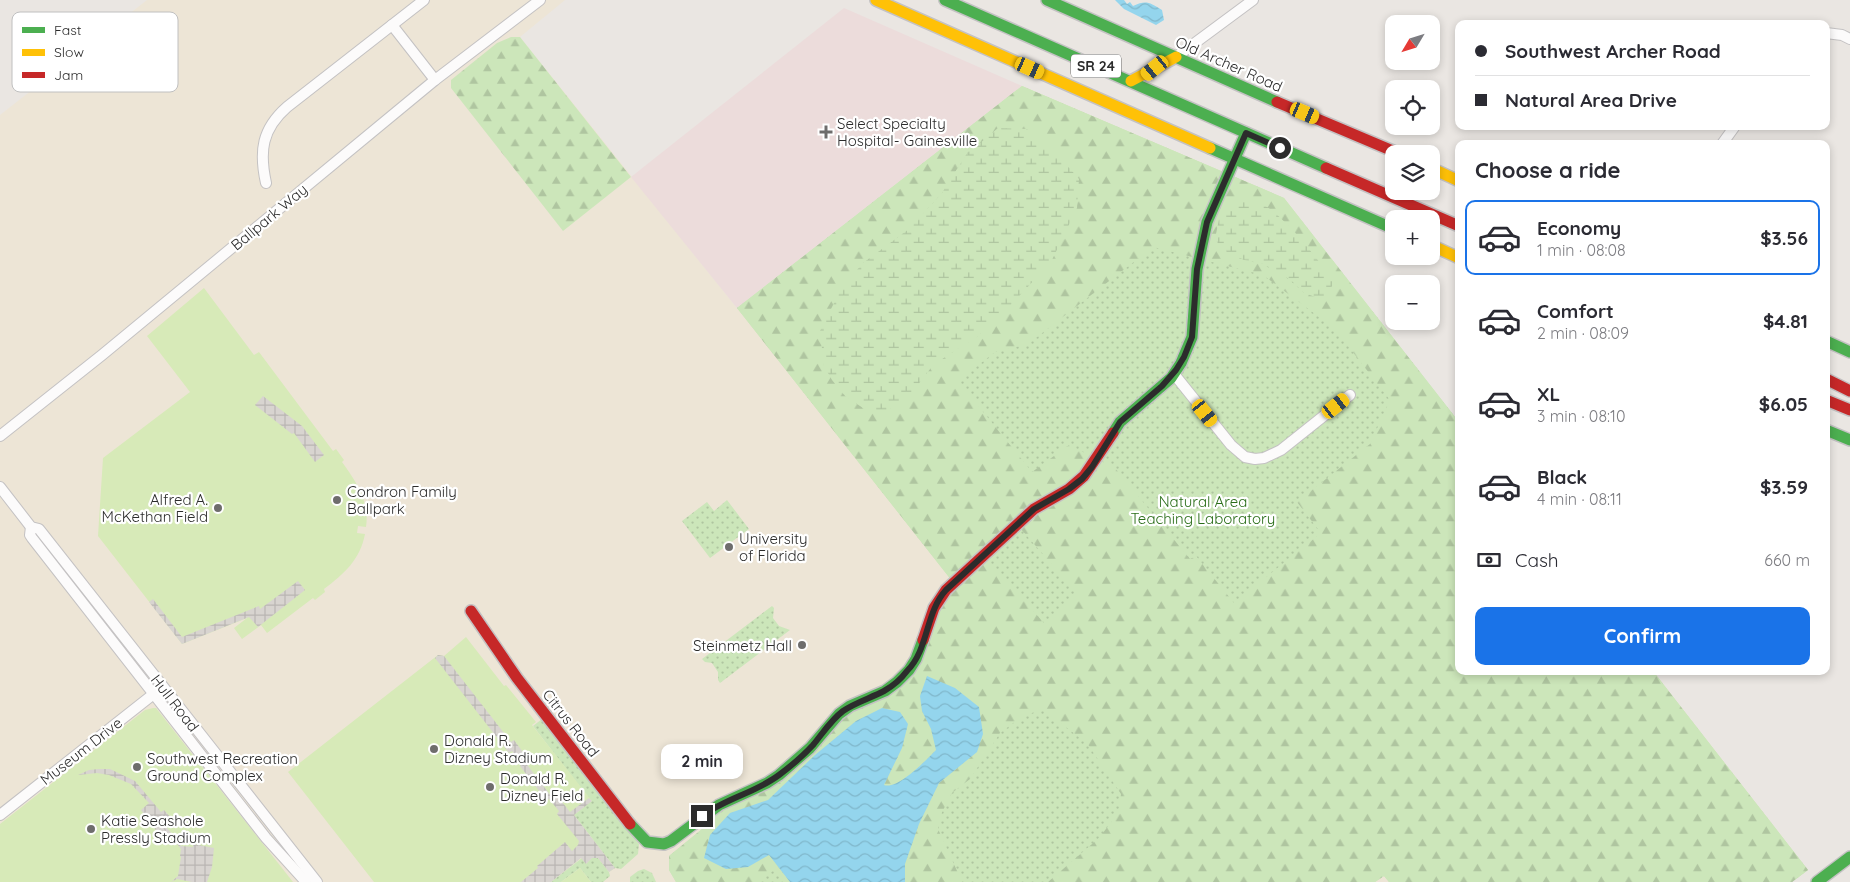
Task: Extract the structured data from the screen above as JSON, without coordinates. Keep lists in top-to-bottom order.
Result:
{
  "streets": {
    "street": [
      "Old Archer Road",
      "SR 24",
      "Ballpark Way",
      "Hull Road",
      "Citrus Road",
      "Museum Drive"
    ]
  },
  "crossings": [
    ["Hull Road", "Museum Drive"]
  ],
  "parks": ["Natural Area Teaching Laboratory"],
  "places": {
    "health": ["Select Specialty Hospital- Gainesville"],
    "other": [
      "Condron Family Ballpark",
      "Alfred A. McKethan Field",
      "University of Florida",
      "Steinmetz Hall",
      "Donald R. Dizney Stadium",
      "Southwest Recreation Ground Complex",
      "Donald R. Dizney Field",
      "Katie Seashole Pressly Stadium"
    ]
  },
  "legend": ["Fast", "Slow", "Jam"],
  "north": "bottom left",
  "page": {
    "map_buttons": ["+", "−"],
    "banner": ["Southwest Archer Road", "Natural Area Drive"],
    "heading": "Choose a ride",
    "list": [
      {
        "name": "Economy",
        "note": "1 min · 08:08",
        "value": "$3.56"
      },
      {
        "name": "Comfort",
        "note": "2 min · 08:09",
        "value": "$4.81"
      },
      {
        "name": "XL",
        "note": "3 min · 08:10",
        "value": "$6.05"
      },
      {
        "name": "Black",
        "note": "4 min · 08:11",
        "value": "$3.59"
      }
    ],
    "pay": ["Cash", "660 m"],
    "buttons": "Confirm",
    "bubble": "2 min"
  }
}
